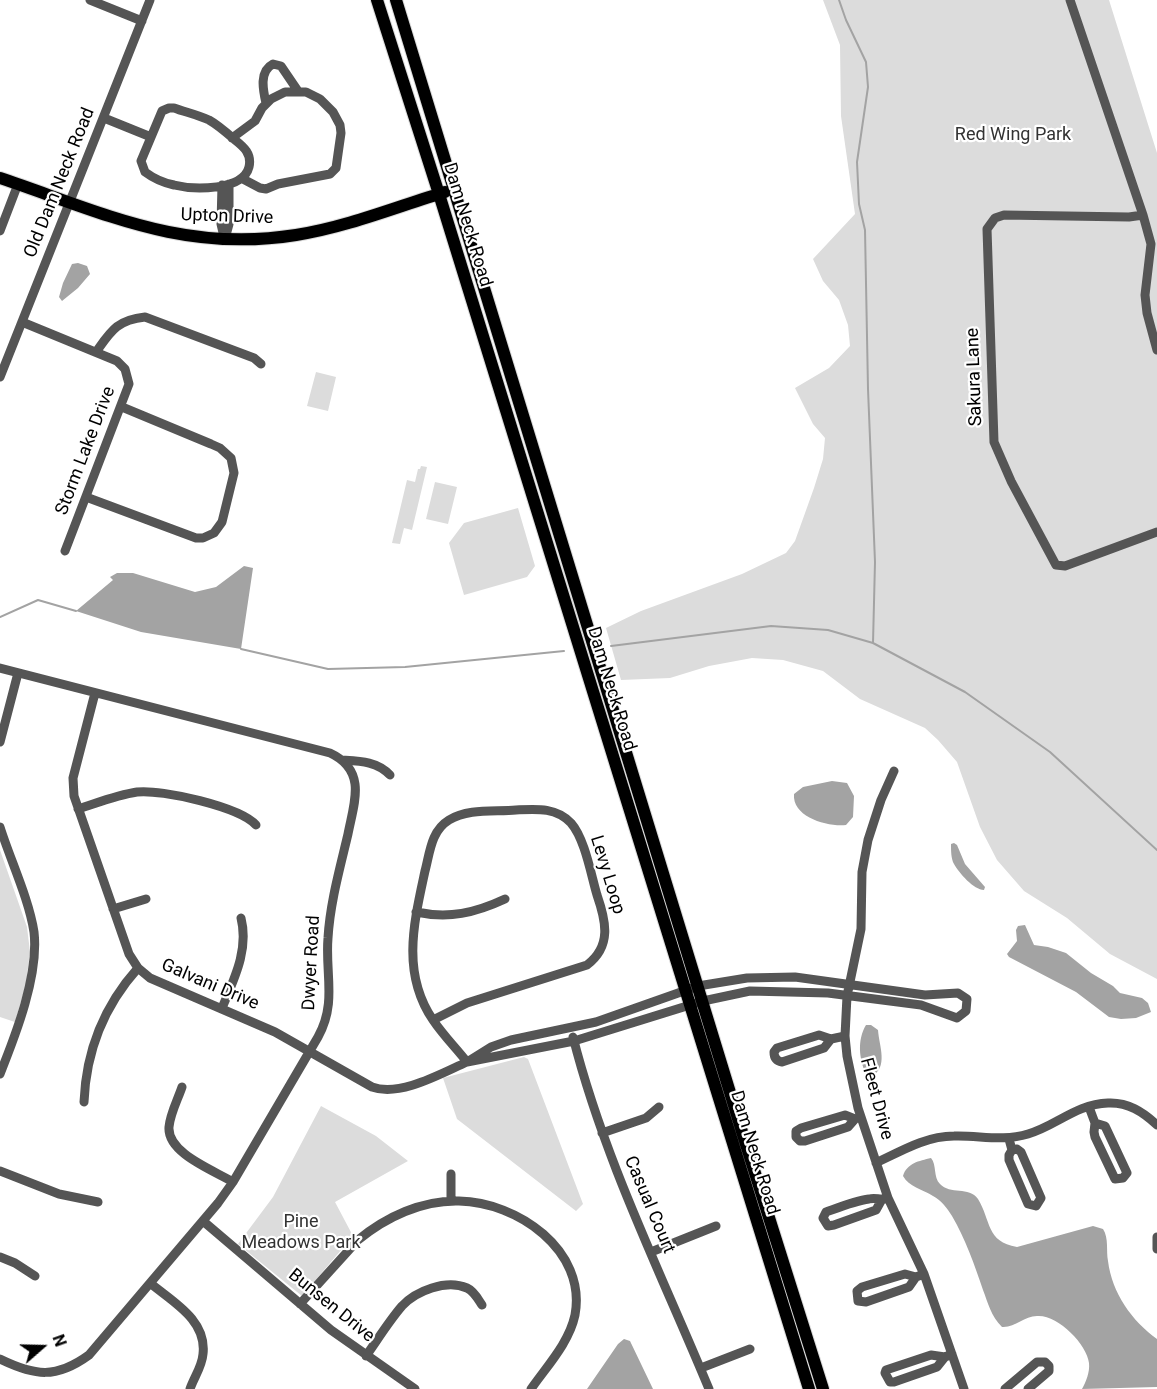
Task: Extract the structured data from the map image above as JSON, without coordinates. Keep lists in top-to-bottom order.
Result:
{
  "streets": {
    "main road": ["Upton Drive", "Dam Neck Road"],
    "street": [
      "Old Dam Neck Road",
      "Sakura Lane",
      "Storm Lake Drive",
      "Levy Loop",
      "Dwyer Road",
      "Galvani Drive",
      "Fleet Drive",
      "Casual Court",
      "Bunsen Drive"
    ]
  },
  "crossings": [
    ["Old Dam Neck Road", "Upton Drive"],
    ["Old Dam Neck Road", "Storm Lake Drive"],
    ["Upton Drive", "Dam Neck Road"],
    ["Dam Neck Road", "Galvani Drive"],
    ["Levy Loop", "Galvani Drive"],
    ["Dwyer Road", "Galvani Drive"],
    ["Dwyer Road", "Bunsen Drive"],
    ["Galvani Drive", "Fleet Drive"],
    ["Galvani Drive", "Casual Court"]
  ],
  "parks": ["Red Wing Park", "Pine Meadows Park"],
  "north": "right"
}
